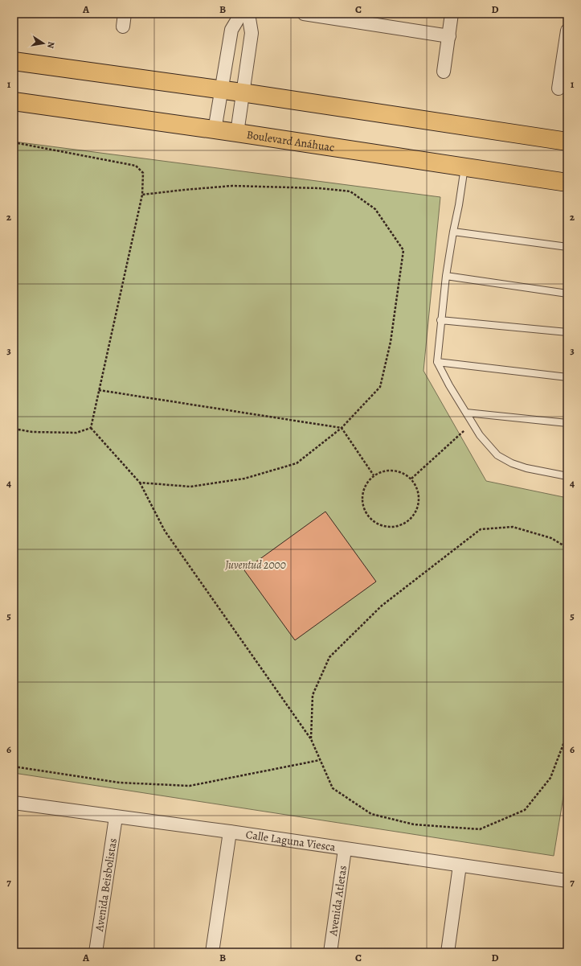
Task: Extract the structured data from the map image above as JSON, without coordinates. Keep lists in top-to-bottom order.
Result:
{
  "streets": {
    "main road": ["Boulevard Anáhuac"],
    "street": ["Calle Laguna Viesca", "Avenida Beisbolistas", "Avenida Atletas"]
  },
  "crossings": [
    ["Calle Laguna Viesca", "Avenida Beisbolistas"],
    ["Calle Laguna Viesca", "Avenida Atletas"]
  ],
  "parks": ["Juventud 2000"],
  "north": "right",
  "grid": {
    "columns": [
      "A",
      "B",
      "C",
      "D"
    ],
    "rows": [
      "1",
      "2",
      "3",
      "4",
      "5",
      "6",
      "7"
    ]
  }
}
